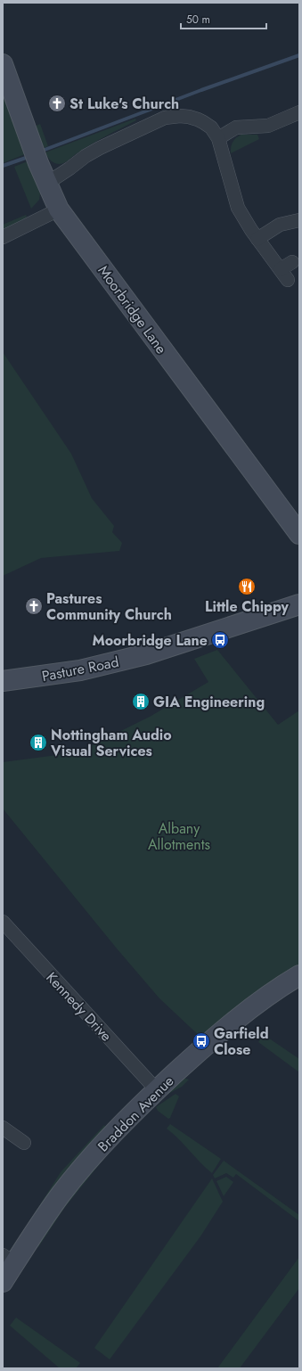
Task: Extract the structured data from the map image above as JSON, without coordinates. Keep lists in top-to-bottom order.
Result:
{
  "streets": {
    "street": [
      "Moorbridge Lane",
      "Pasture Road",
      "Kennedy Drive",
      "Braddon Avenue"
    ]
  },
  "crossings": [
    ["Kennedy Drive", "Braddon Avenue"]
  ],
  "parks": ["Albany Allotments"],
  "places": {
    "church": ["St Luke's Church", "Pastures Community Church"],
    "restaurant": ["Little Chippy"],
    "bus stop": ["Moorbridge Lane", "Garfield Close"],
    "building": ["GIA Engineering", "Nottingham Audio Visual Services"]
  },
  "scale_bar": "50 m"
}
